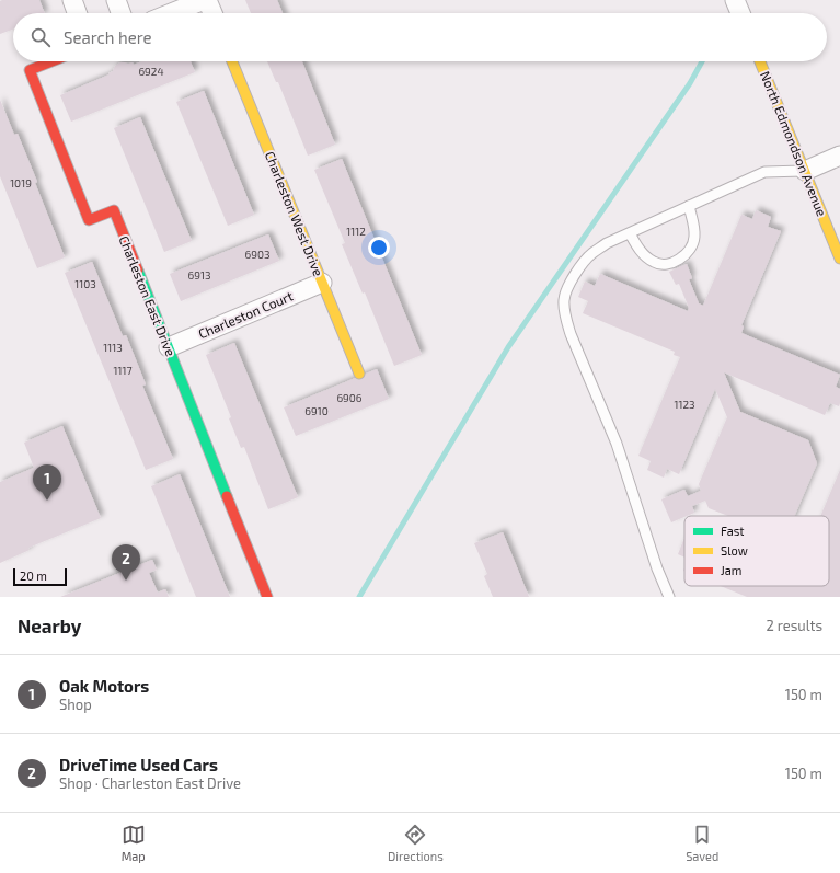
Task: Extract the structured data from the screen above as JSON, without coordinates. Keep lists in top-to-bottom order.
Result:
{
  "streets": {
    "street": [
      "North Edmondson Avenue",
      "Charleston West Drive",
      "Charleston East Drive",
      "Charleston Court"
    ]
  },
  "crossings": [
    ["Charleston West Drive", "Charleston Court"],
    ["Charleston East Drive", "Charleston Court"]
  ],
  "house_numbers": [
    "6924",
    "1019",
    "1112",
    "6903",
    "6913",
    "1103",
    "1113",
    "1117",
    "6906",
    "1123",
    "6910"
  ],
  "legend": ["Fast", "Slow", "Jam"],
  "scale_bar": "20 m",
  "page": {
    "search": "Search here",
    "pins": ["1", "2"],
    "scale": "20 m",
    "heading": ["Nearby", "2 results"],
    "list": [
      {
        "mark": "1",
        "name": "Oak Motors",
        "note": "Shop",
        "value": "150 m"
      },
      {
        "mark": "2",
        "name": "DriveTime Used Cars",
        "note": "Shop · Charleston East Drive",
        "value": "150 m"
      }
    ],
    "nav": ["Map", "Directions", "Saved"]
  }
}
